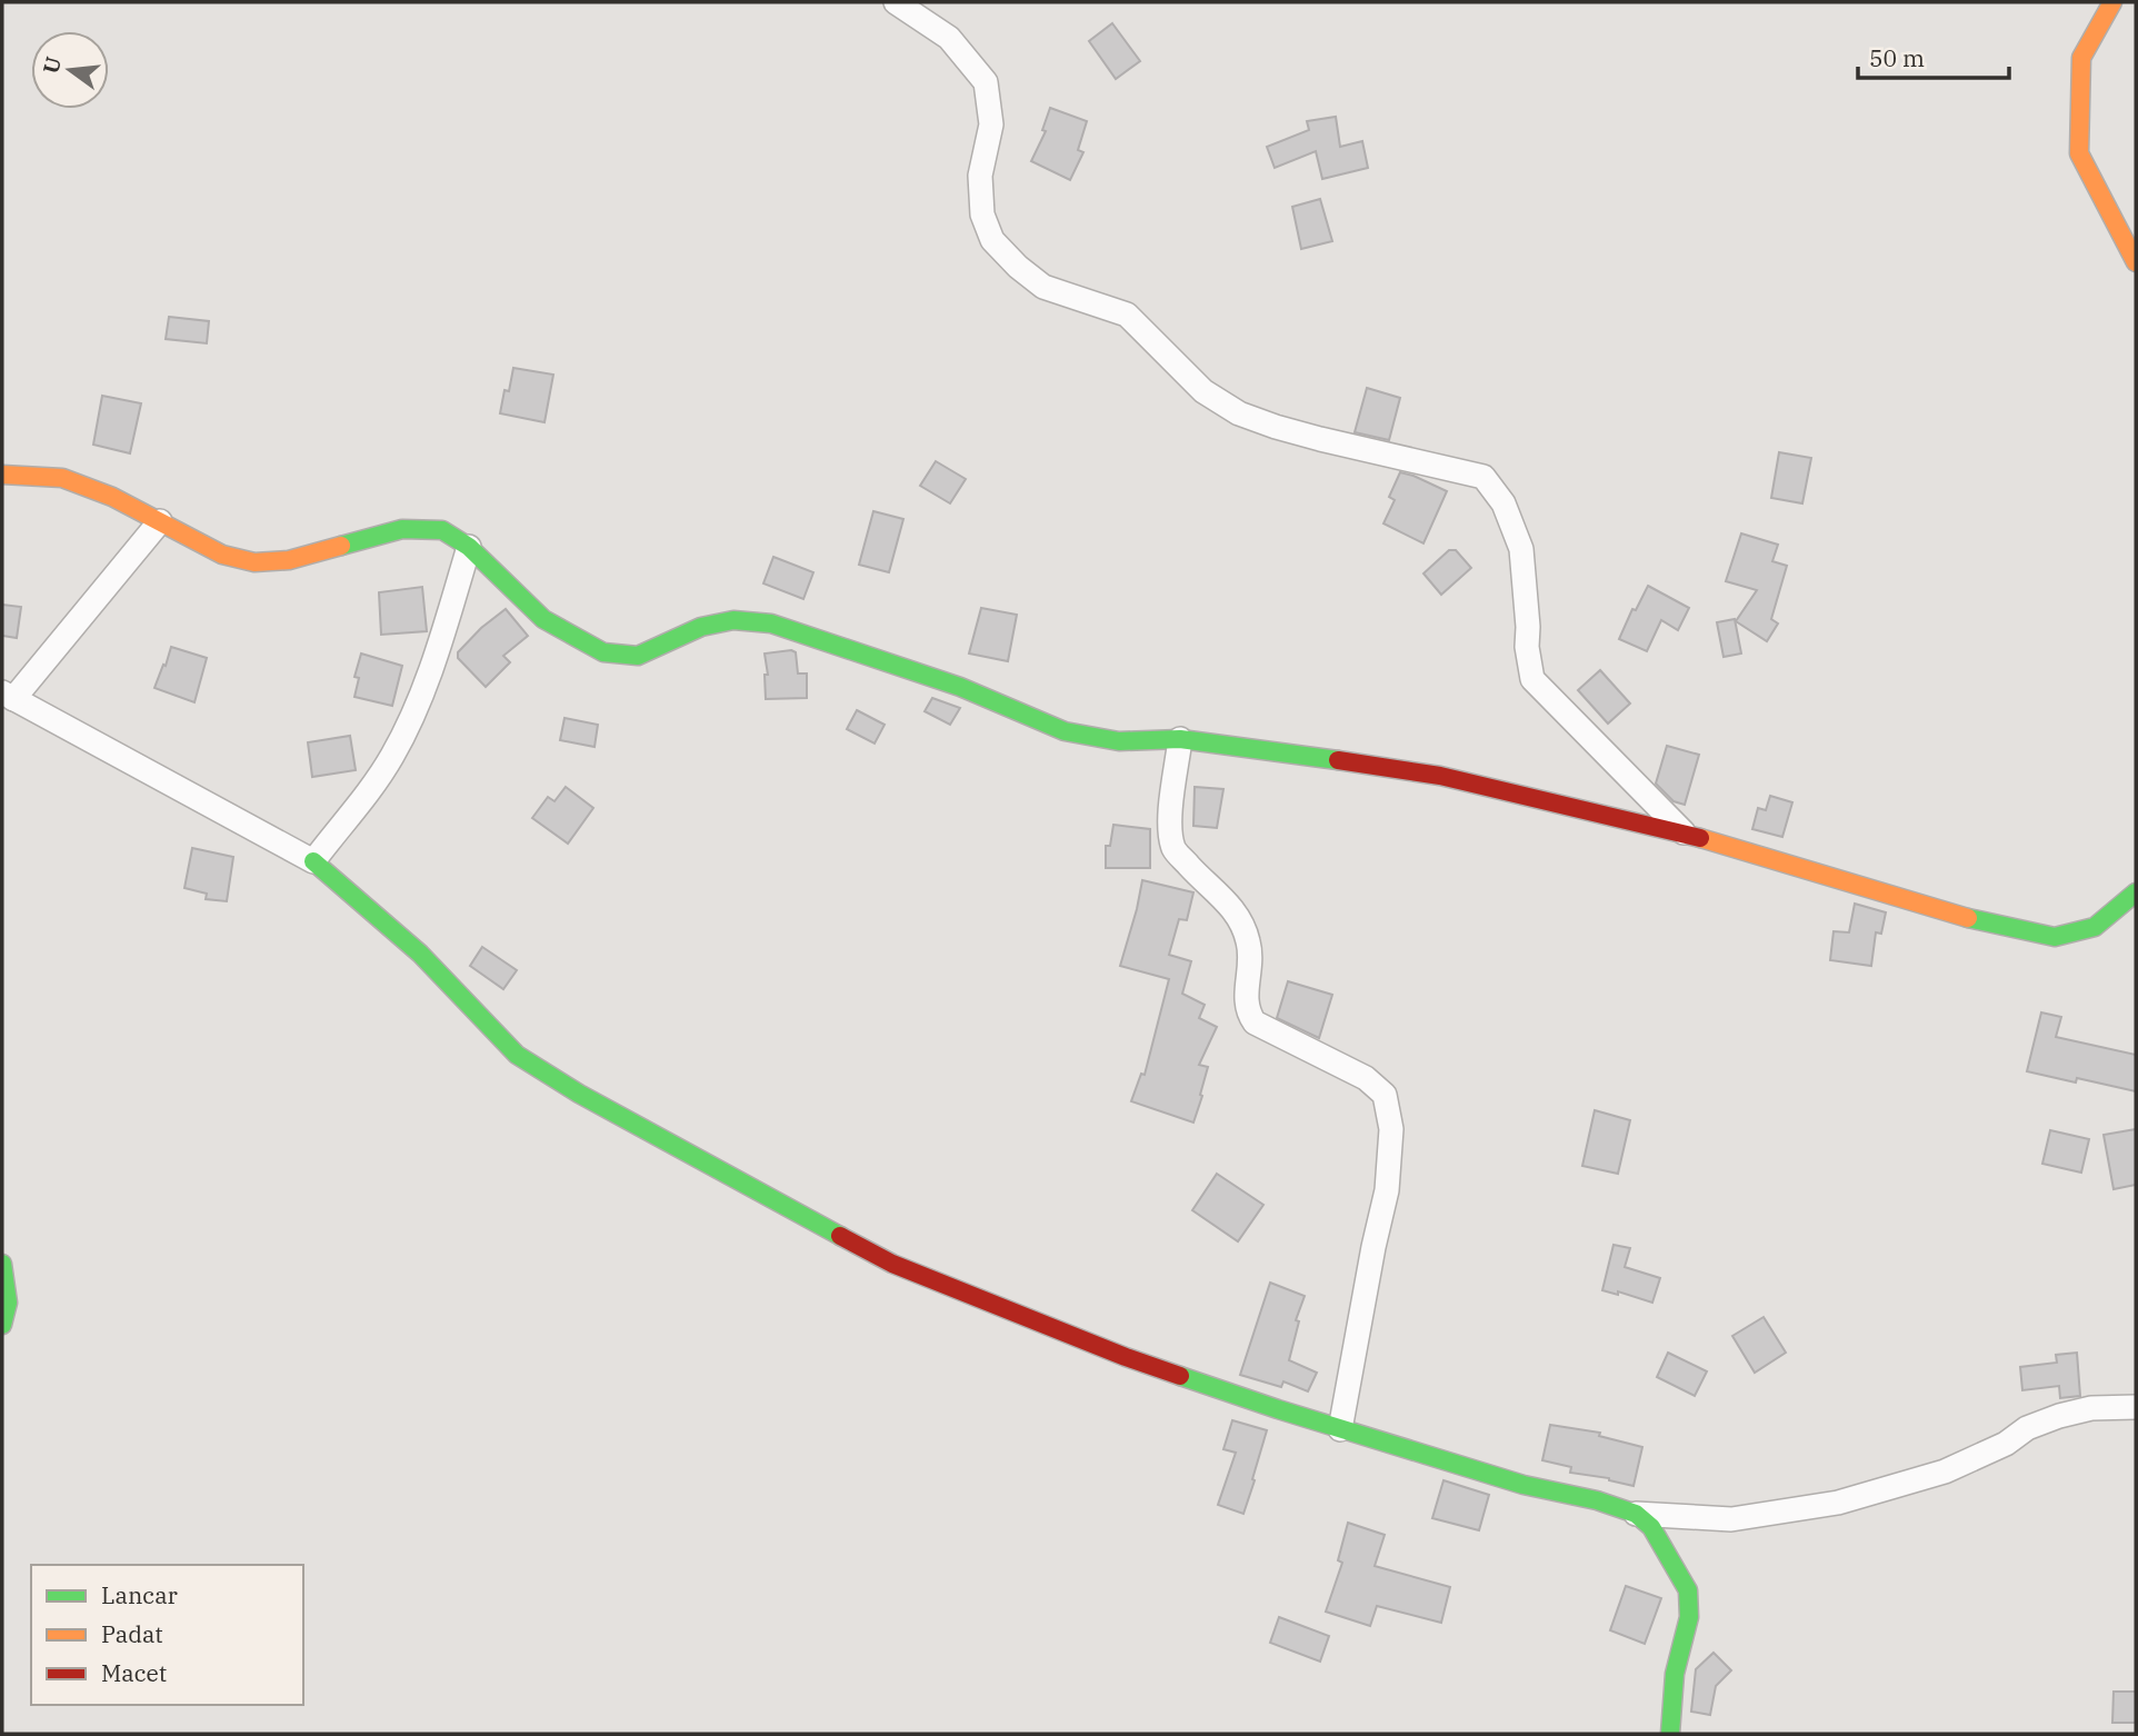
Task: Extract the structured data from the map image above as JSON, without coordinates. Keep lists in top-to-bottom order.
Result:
{
  "legend": ["Lancar", "Padat", "Macet"],
  "scale_bar": "50 m",
  "north": "left"
}
